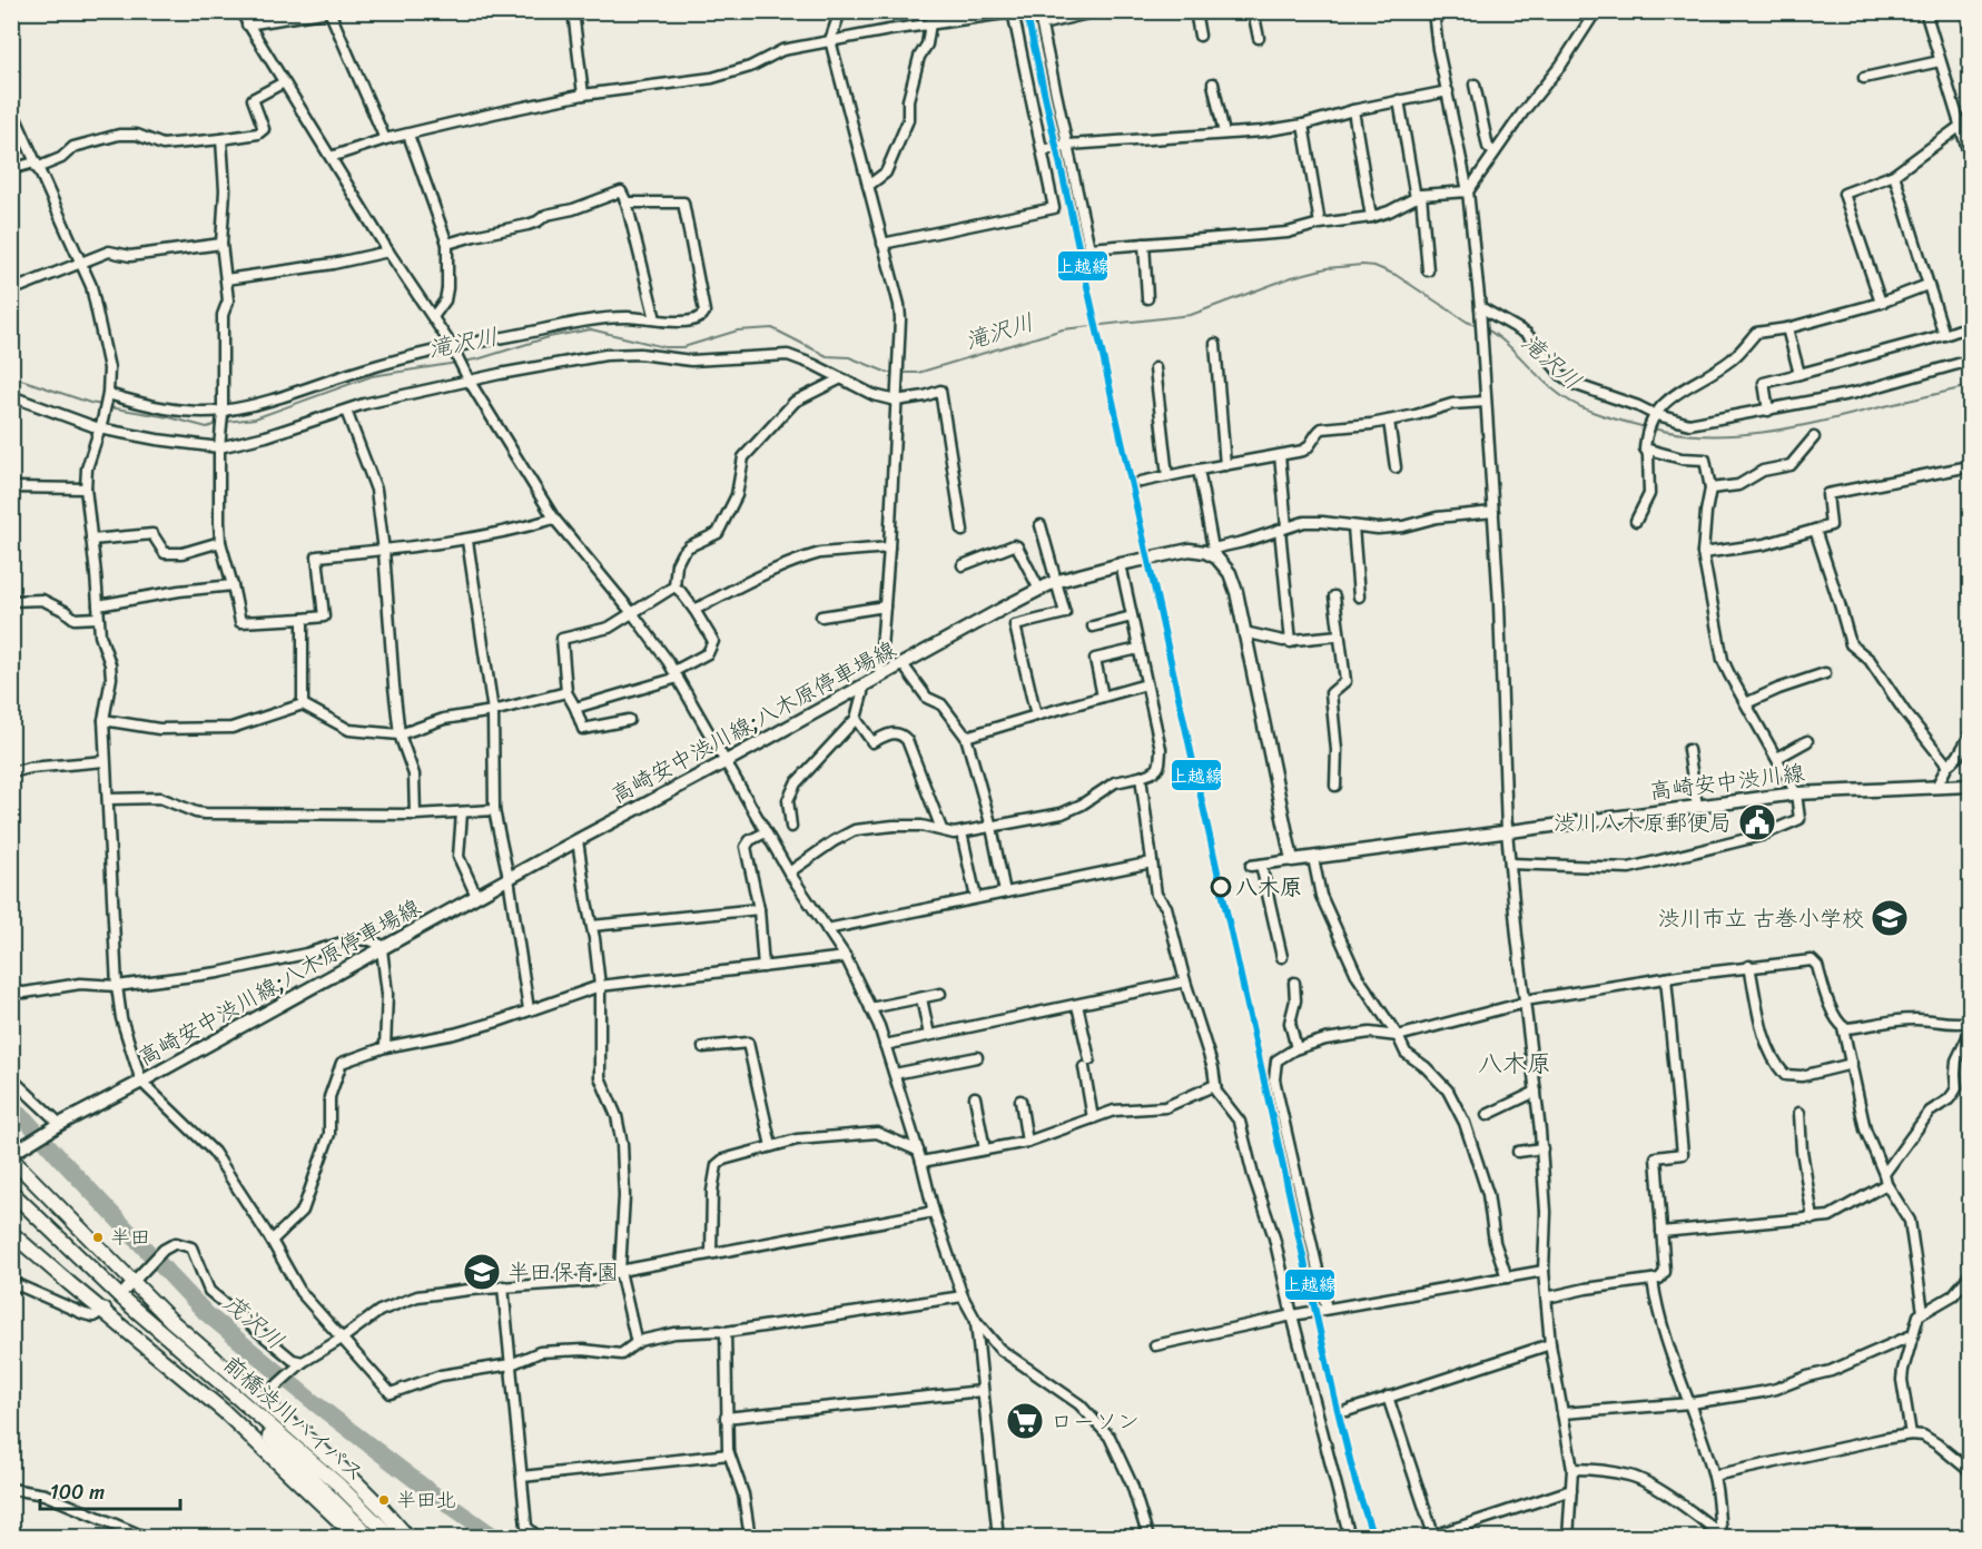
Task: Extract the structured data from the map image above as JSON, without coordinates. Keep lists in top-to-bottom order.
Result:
{
  "streets": {
    "highway": ["前橋渋川バイパス"],
    "main road": ["高崎安中渋川線;八木原停車場線", "高崎安中渋川線"]
  },
  "districts": ["八木原"],
  "water": ["滝沢川", "茂沢川"],
  "places": {
    "public building": ["渋川八木原郵便局"],
    "other": ["八木原", "半田", "半田北"],
    "school or university": ["渋川市立 古巻小学校", "半田保育園"],
    "supermarket": ["ローソン"]
  },
  "lines": ["transit line 上越線"],
  "scale_bar": "100 m"
}
